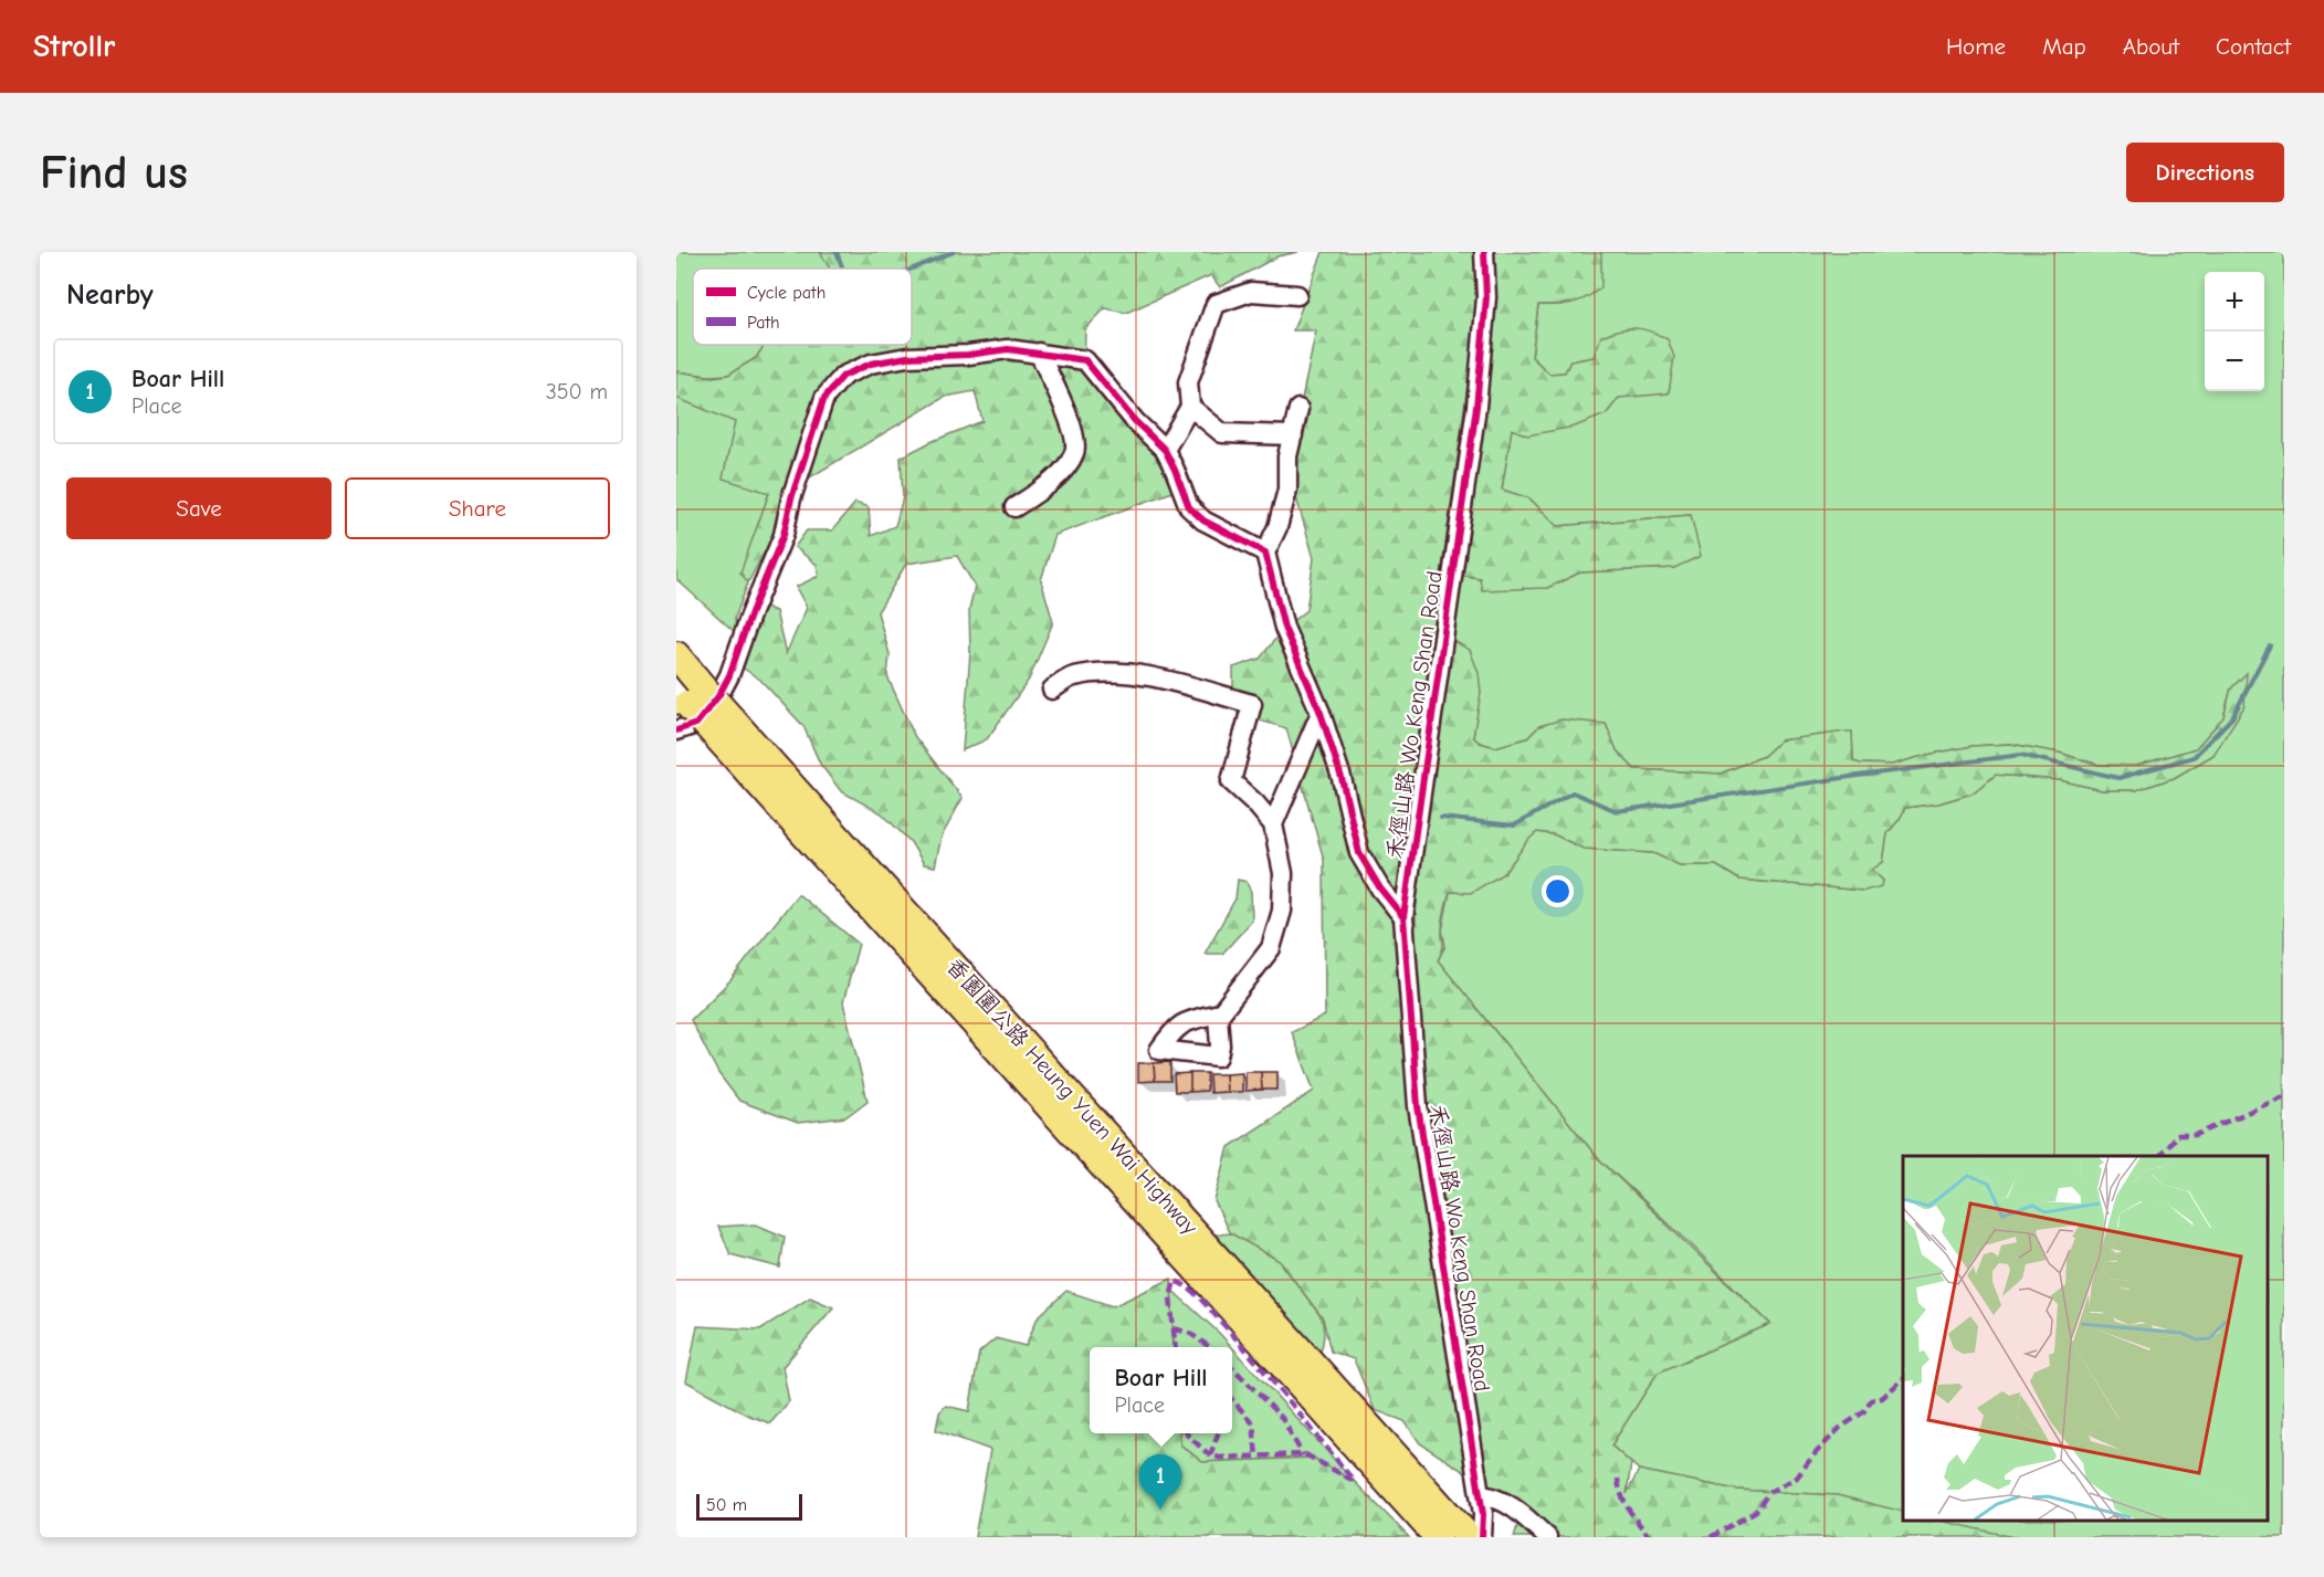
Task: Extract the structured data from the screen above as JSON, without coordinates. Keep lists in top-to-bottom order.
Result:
{
  "streets": {
    "highway": ["香園圍公路 Heung Yuen Wai Highway"],
    "street": ["禾徑山路 Wo Keng Shan Road"]
  },
  "legend": ["Cycle path", "Path"],
  "scale_bar": "50 m",
  "page": {
    "header": "Strollr",
    "nav": [
      "Home",
      "Map",
      "About",
      "Contact"
    ],
    "buttons": [
      "Directions",
      ["Save", "Share"]
    ],
    "title": "Find us",
    "heading": "Nearby",
    "map_buttons": ["+", "−"],
    "list": [
      {
        "mark": "1",
        "name": "Boar Hill",
        "note": "Place",
        "value": "350 m"
      }
    ],
    "popup": ["Boar Hill", "Place"],
    "pins": "1",
    "scale": "50 m"
  }
}
